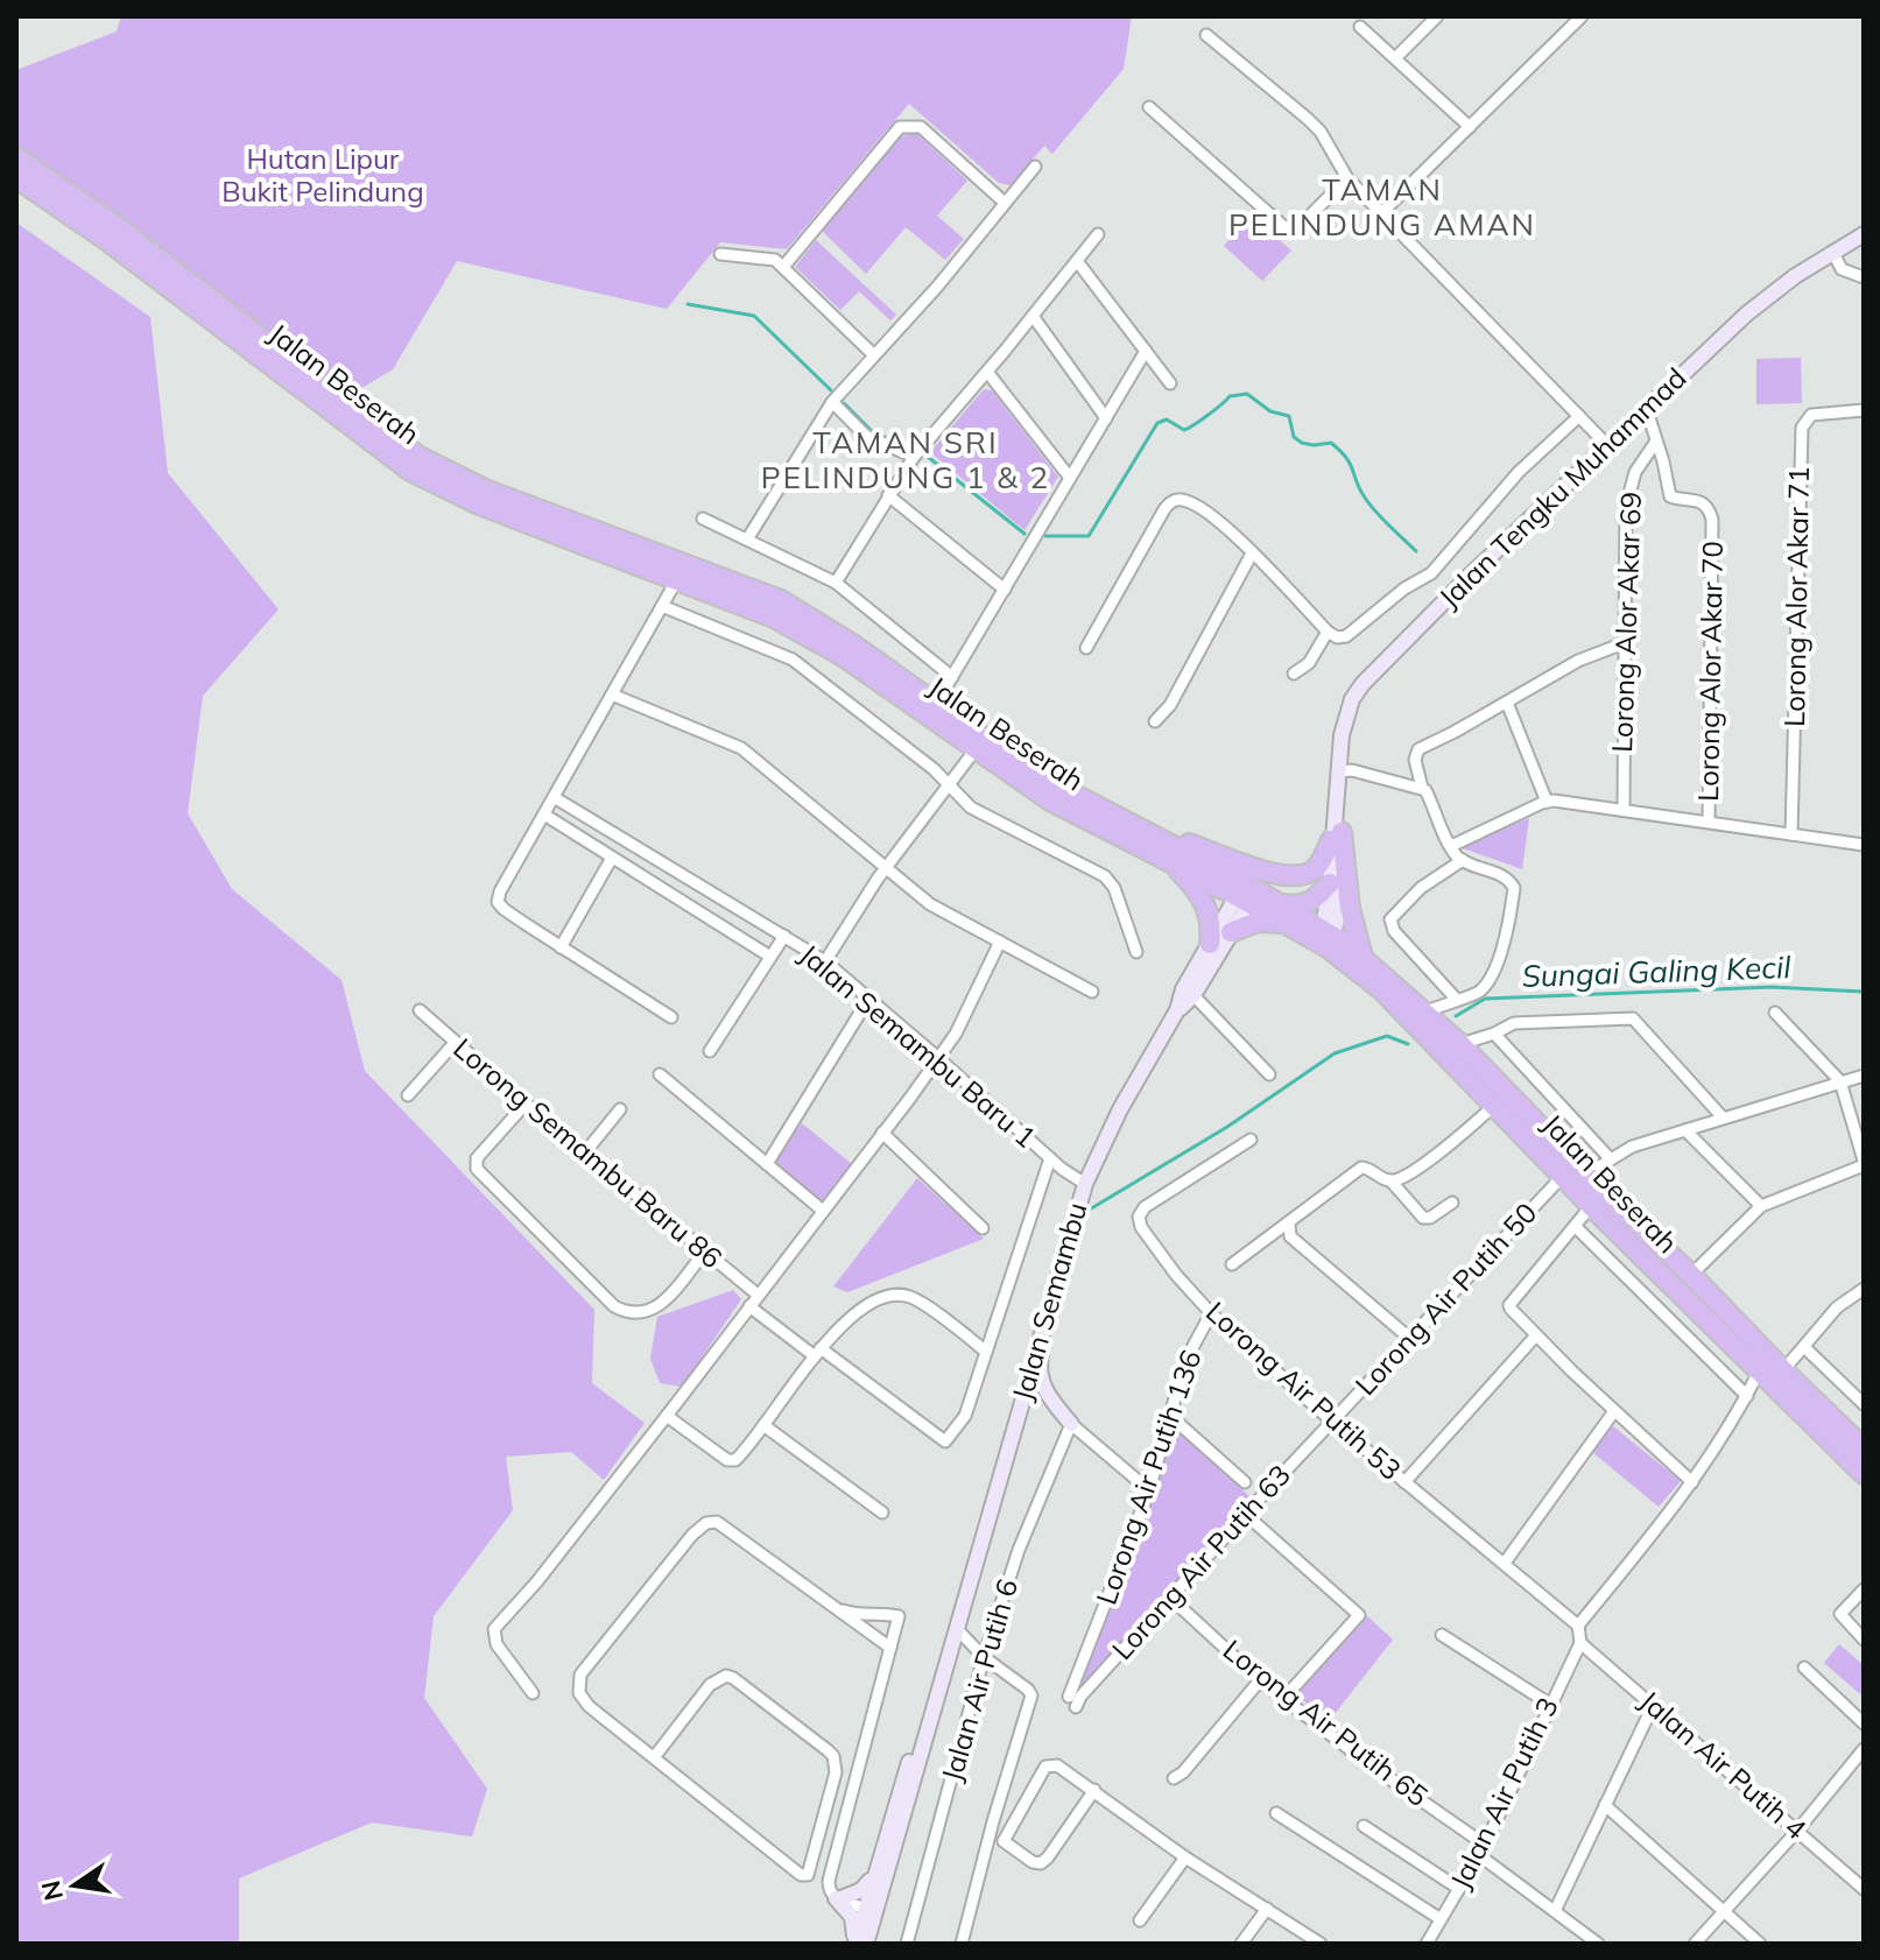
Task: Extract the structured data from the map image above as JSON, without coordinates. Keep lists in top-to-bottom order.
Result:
{
  "streets": {
    "highway": ["Jalan Beserah"],
    "main road": ["Jalan Tengku Muhammad", "Jalan Semambu"],
    "street": [
      "Lorong Alor Akar 71",
      "Lorong Alor Akar 69",
      "Lorong Alor Akar 70",
      "Jalan Semambu Baru 1",
      "Lorong Semambu Baru 86",
      "Lorong Air Putih 50",
      "Lorong Air Putih 53",
      "Lorong Air Putih 136",
      "Lorong Air Putih 63",
      "Jalan Air Putih 6",
      "Lorong Air Putih 65",
      "Jalan Air Putih 4",
      "Jalan Air Putih 3"
    ]
  },
  "crossings": [
    ["Jalan Beserah", "Jalan Tengku Muhammad"],
    ["Jalan Beserah", "Lorong Air Putih 50"],
    ["Jalan Beserah", "Jalan Semambu"],
    ["Lorong Alor Akar 69", "Lorong Alor Akar 70"],
    ["Jalan Semambu Baru 1", "Jalan Semambu"],
    ["Lorong Air Putih 50", "Lorong Air Putih 53"],
    ["Lorong Air Putih 50", "Lorong Air Putih 63"],
    ["Lorong Air Putih 53", "Lorong Air Putih 136"],
    ["Lorong Air Putih 53", "Lorong Air Putih 63"],
    ["Lorong Air Putih 136", "Lorong Air Putih 63"],
    ["Lorong Air Putih 63", "Lorong Air Putih 65"],
    ["Lorong Air Putih 65", "Jalan Air Putih 3"],
    ["Jalan Air Putih 4", "Jalan Air Putih 3"]
  ],
  "districts": ["TAMAN PELINDUNG AMAN", "TAMAN SRI PELINDUNG 1 & 2"],
  "water": ["Sungai Galing Kecil"],
  "parks": ["Hutan Lipur Bukit Pelindung"],
  "north": "left"
}
